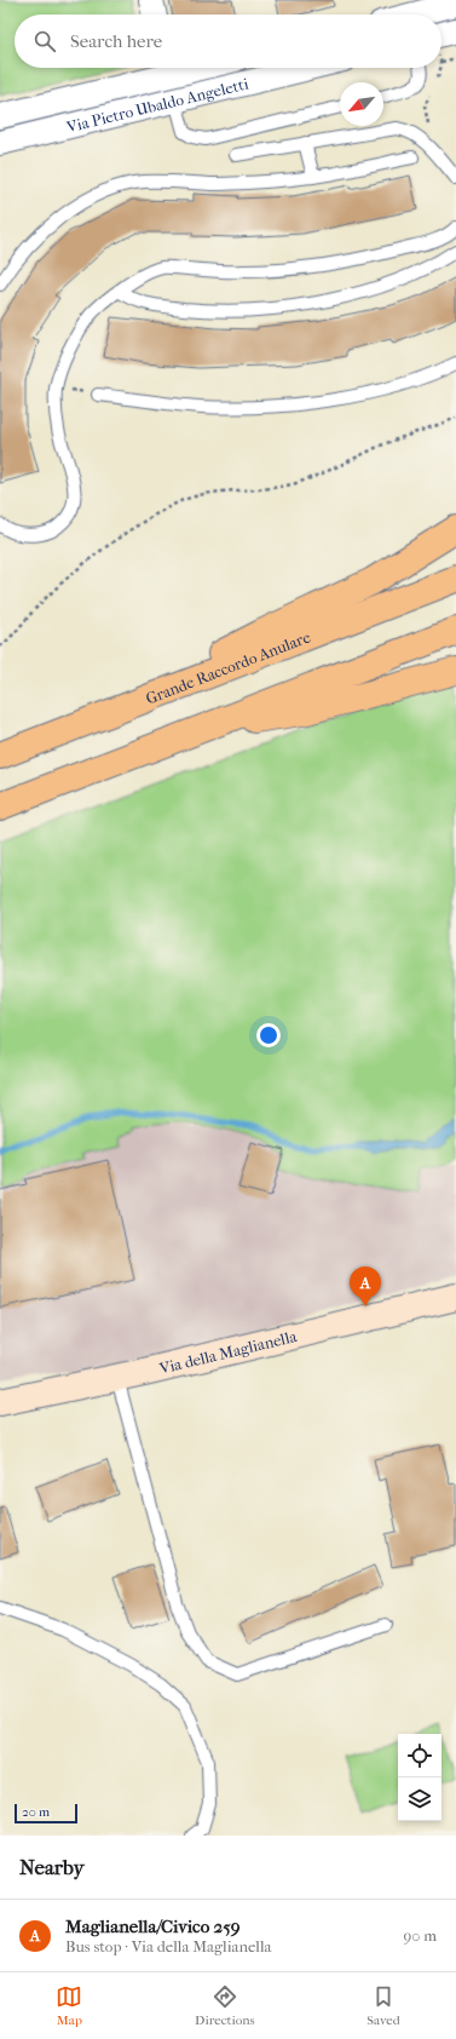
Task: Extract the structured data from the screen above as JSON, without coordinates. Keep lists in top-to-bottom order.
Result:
{
  "streets": {
    "highway": ["Grande Raccordo Anulare"],
    "main road": ["Via della Maglianella"],
    "street": ["Via Pietro Ubaldo Angeletti"]
  },
  "scale_bar": "20 m",
  "north": "bottom left",
  "page": {
    "search": "Search here",
    "pins": "A",
    "scale": "20 m",
    "heading": "Nearby",
    "list": [
      {
        "mark": "A",
        "name": "Maglianella/Civico 259",
        "note": "Bus stop · Via della Maglianella",
        "value": "90 m"
      }
    ],
    "nav": ["Map", "Directions", "Saved"]
  }
}
